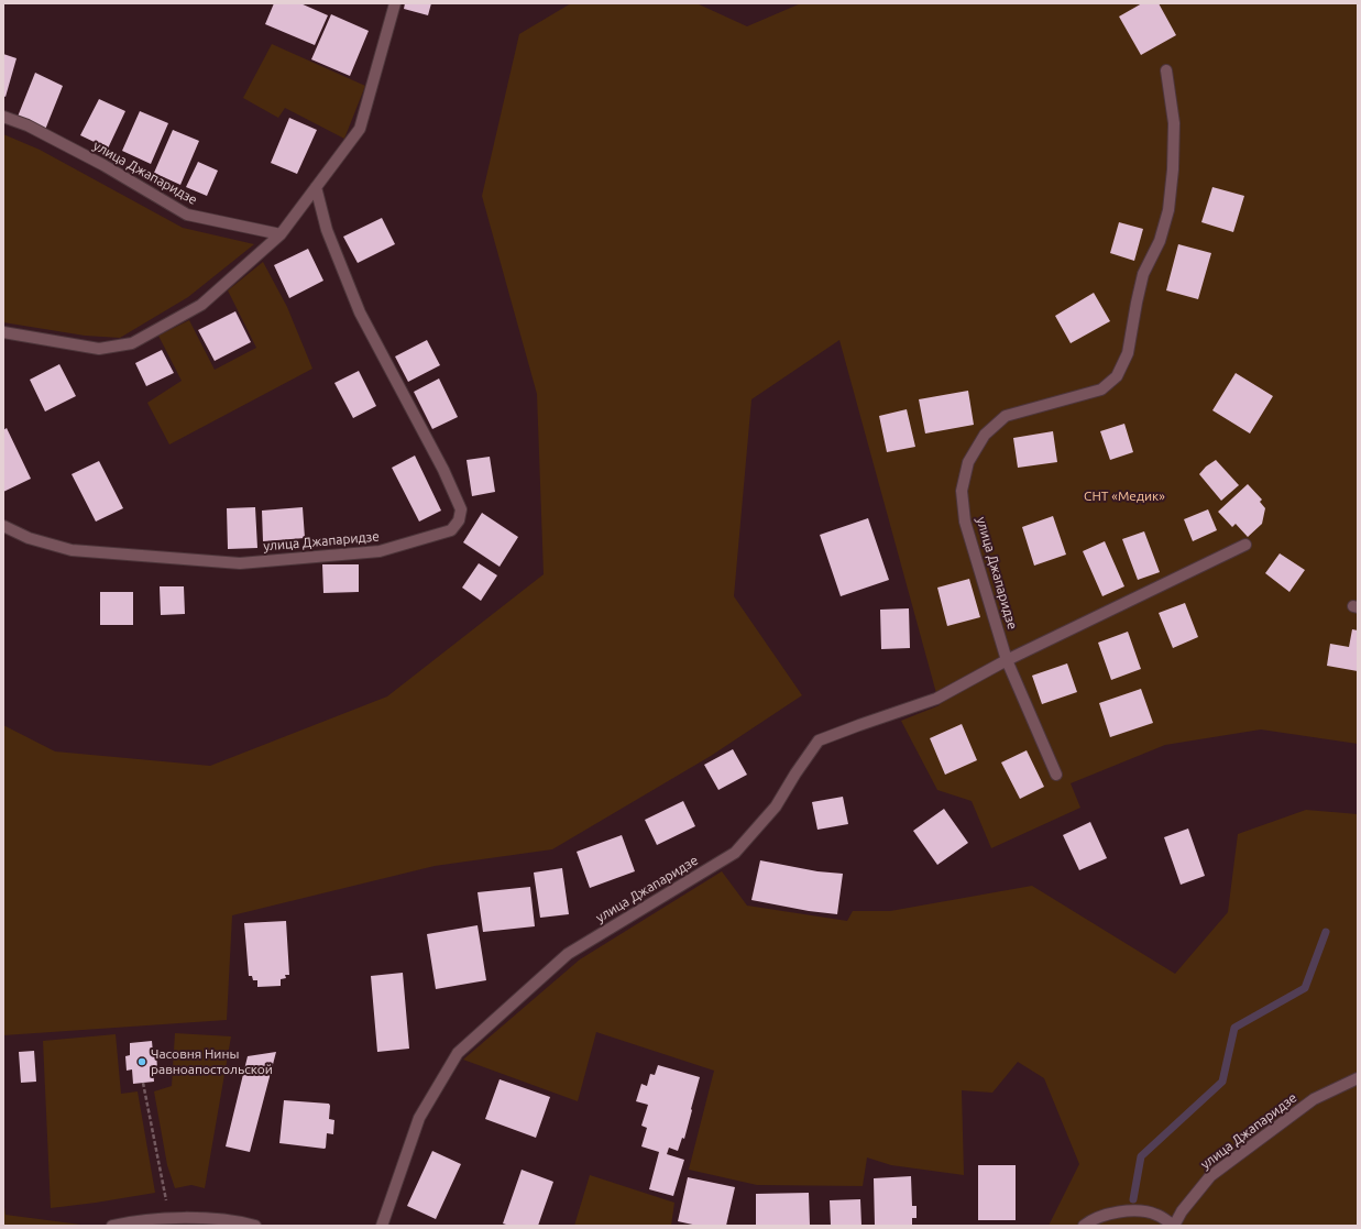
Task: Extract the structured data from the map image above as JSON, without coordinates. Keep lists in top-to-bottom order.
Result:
{
  "streets": {
    "street": ["улица Джапаридзе"]
  },
  "parks": ["СНТ «Медик»"],
  "places": ["Часовня Нины равноапостольской"]
}
